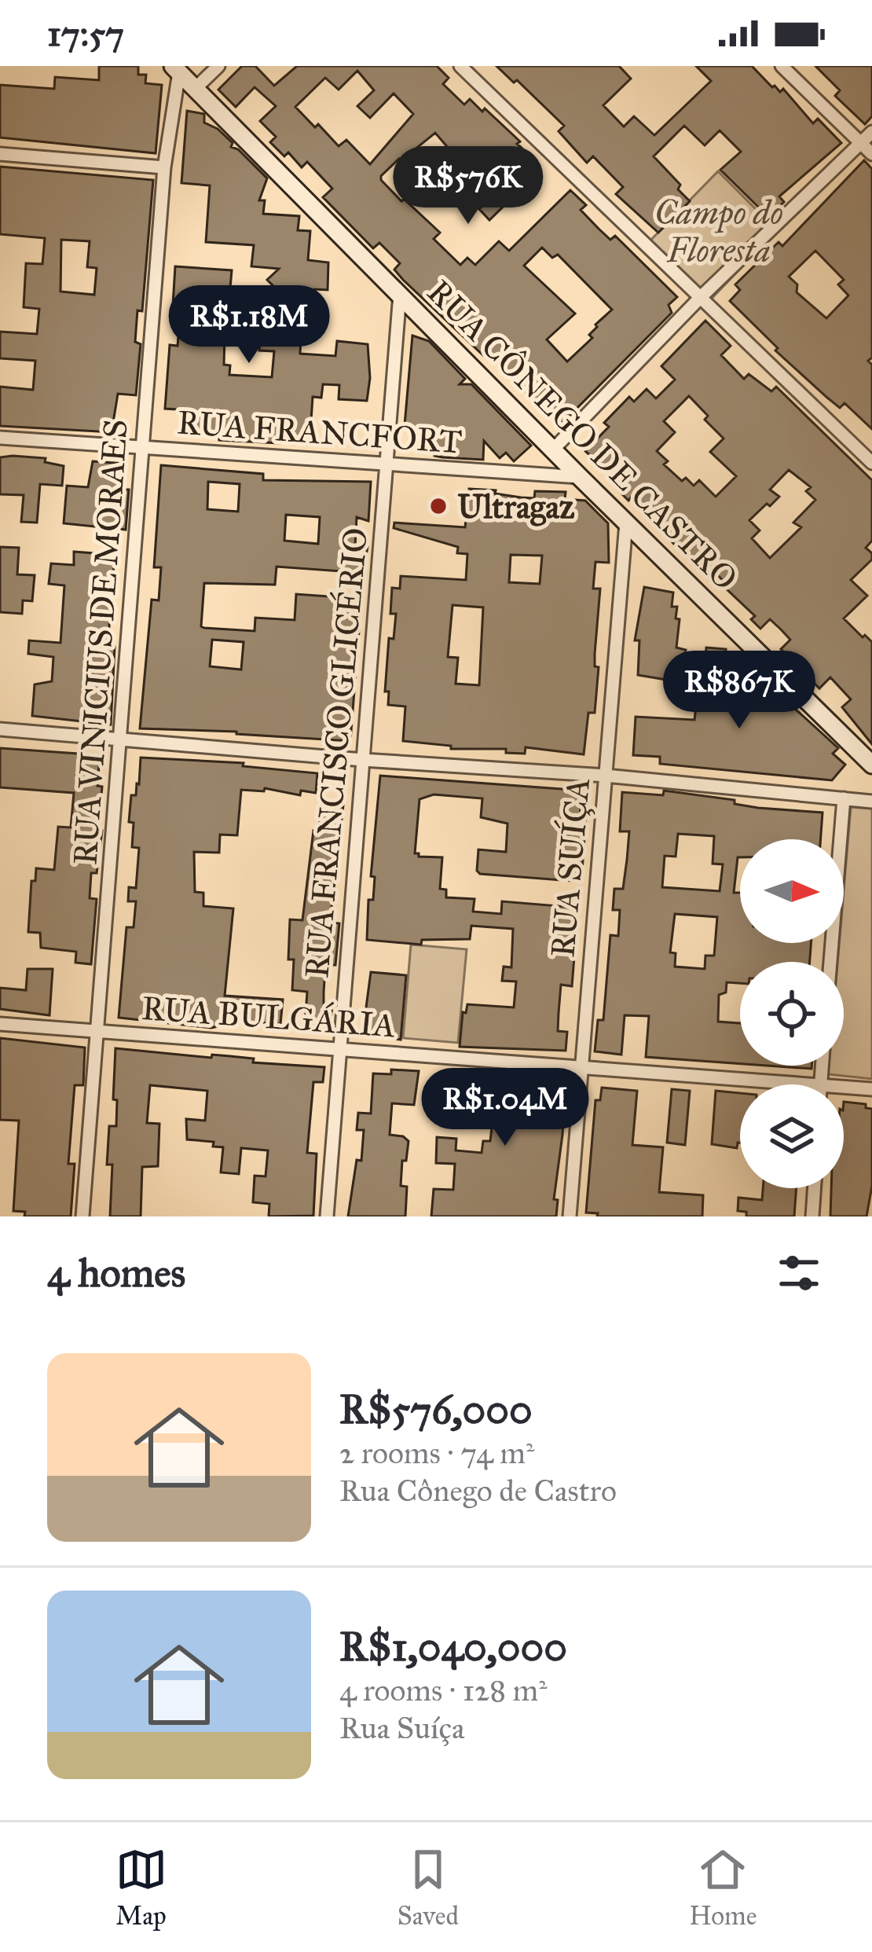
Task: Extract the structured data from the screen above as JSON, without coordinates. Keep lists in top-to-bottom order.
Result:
{
  "streets": {
    "main road": ["RUA CÔNEGO DE CASTRO"],
    "street": [
      "RUA FRANCFORT",
      "RUA VINICIUS DE MORAES",
      "RUA FRANCISCO GLICÉRIO",
      "RUA SUÍÇA",
      "RUA BULGÁRIA"
    ]
  },
  "crossings": [
    ["RUA FRANCFORT", "RUA CÔNEGO DE CASTRO"],
    ["RUA FRANCFORT", "RUA VINICIUS DE MORAES"],
    ["RUA FRANCFORT", "RUA FRANCISCO GLICÉRIO"],
    ["RUA CÔNEGO DE CASTRO", "RUA VINICIUS DE MORAES"],
    ["RUA CÔNEGO DE CASTRO", "RUA FRANCISCO GLICÉRIO"],
    ["RUA CÔNEGO DE CASTRO", "RUA SUÍÇA"],
    ["RUA VINICIUS DE MORAES", "RUA BULGÁRIA"],
    ["RUA FRANCISCO GLICÉRIO", "RUA BULGÁRIA"],
    ["RUA SUÍÇA", "RUA BULGÁRIA"]
  ],
  "parks": ["Campo do Floresta"],
  "places": ["Ultragaz"],
  "north": "right",
  "page": {
    "status": "17:57",
    "price": [
      "R$576K",
      "R$1.18M",
      "R$867K",
      "R$1.04M"
    ],
    "heading": "4 homes",
    "list": [
      {
        "name": "R$576,000",
        "note": "2 rooms · 74 m² · Rua Cônego de Castro"
      },
      {
        "name": "R$1,040,000",
        "note": "4 rooms · 128 m² · Rua Suíça"
      }
    ],
    "tabs": ["Map", "Saved", "Home"]
  }
}
